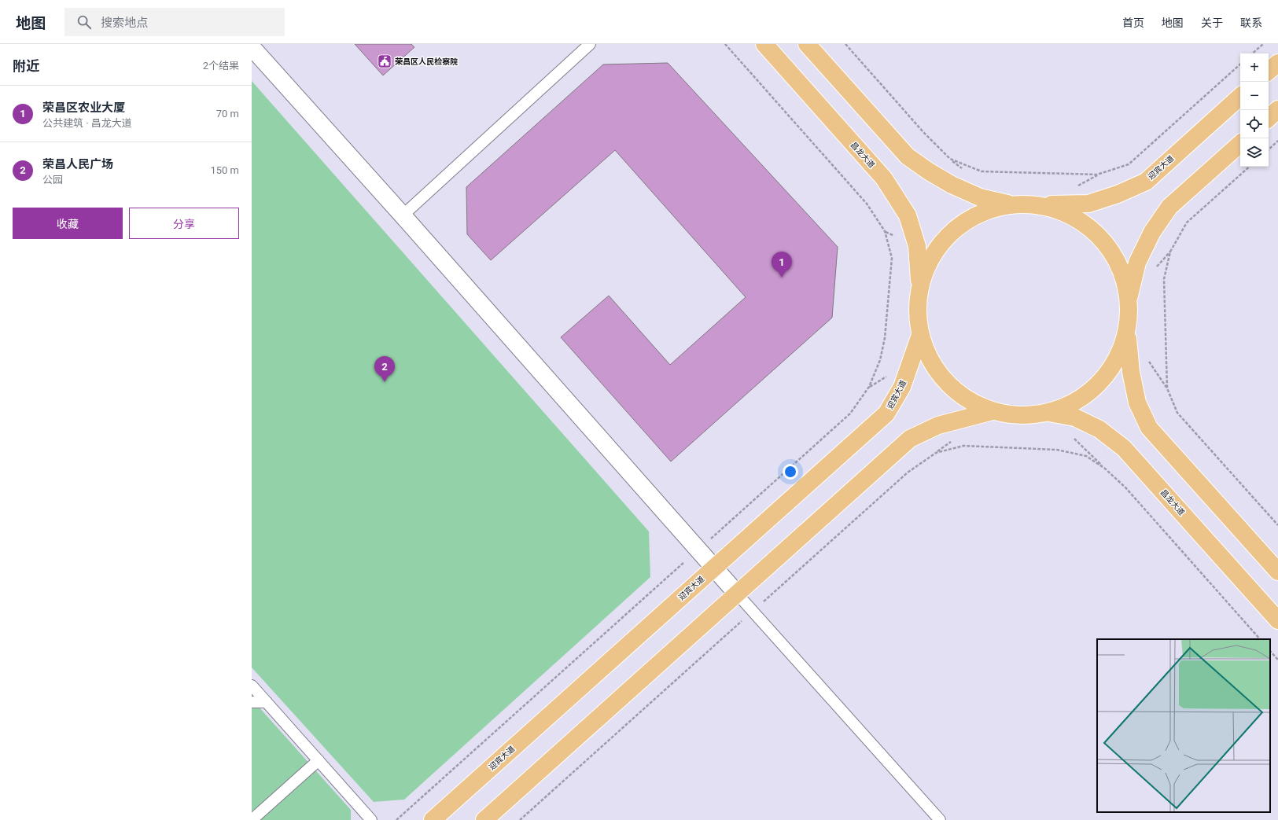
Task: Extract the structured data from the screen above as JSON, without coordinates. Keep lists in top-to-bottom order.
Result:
{
  "streets": {
    "main road": ["昌龙大道", "迎宾大道"]
  },
  "places": {
    "public building": ["荣昌区人民检察院"]
  },
  "page": {
    "header": "地图",
    "search": "搜索地点",
    "nav": [
      "首页",
      "地图",
      "关于",
      "联系"
    ],
    "heading": ["附近", "2个结果"],
    "map_buttons": ["+", "−"],
    "list": [
      {
        "mark": "1",
        "name": "荣昌区农业大厦",
        "note": "公共建筑 · 昌龙大道",
        "value": "70 m"
      },
      {
        "mark": "2",
        "name": "荣昌人民广场",
        "note": "公园",
        "value": "150 m"
      }
    ],
    "buttons": ["收藏", "分享"],
    "pins": ["1", "2"]
  }
}
